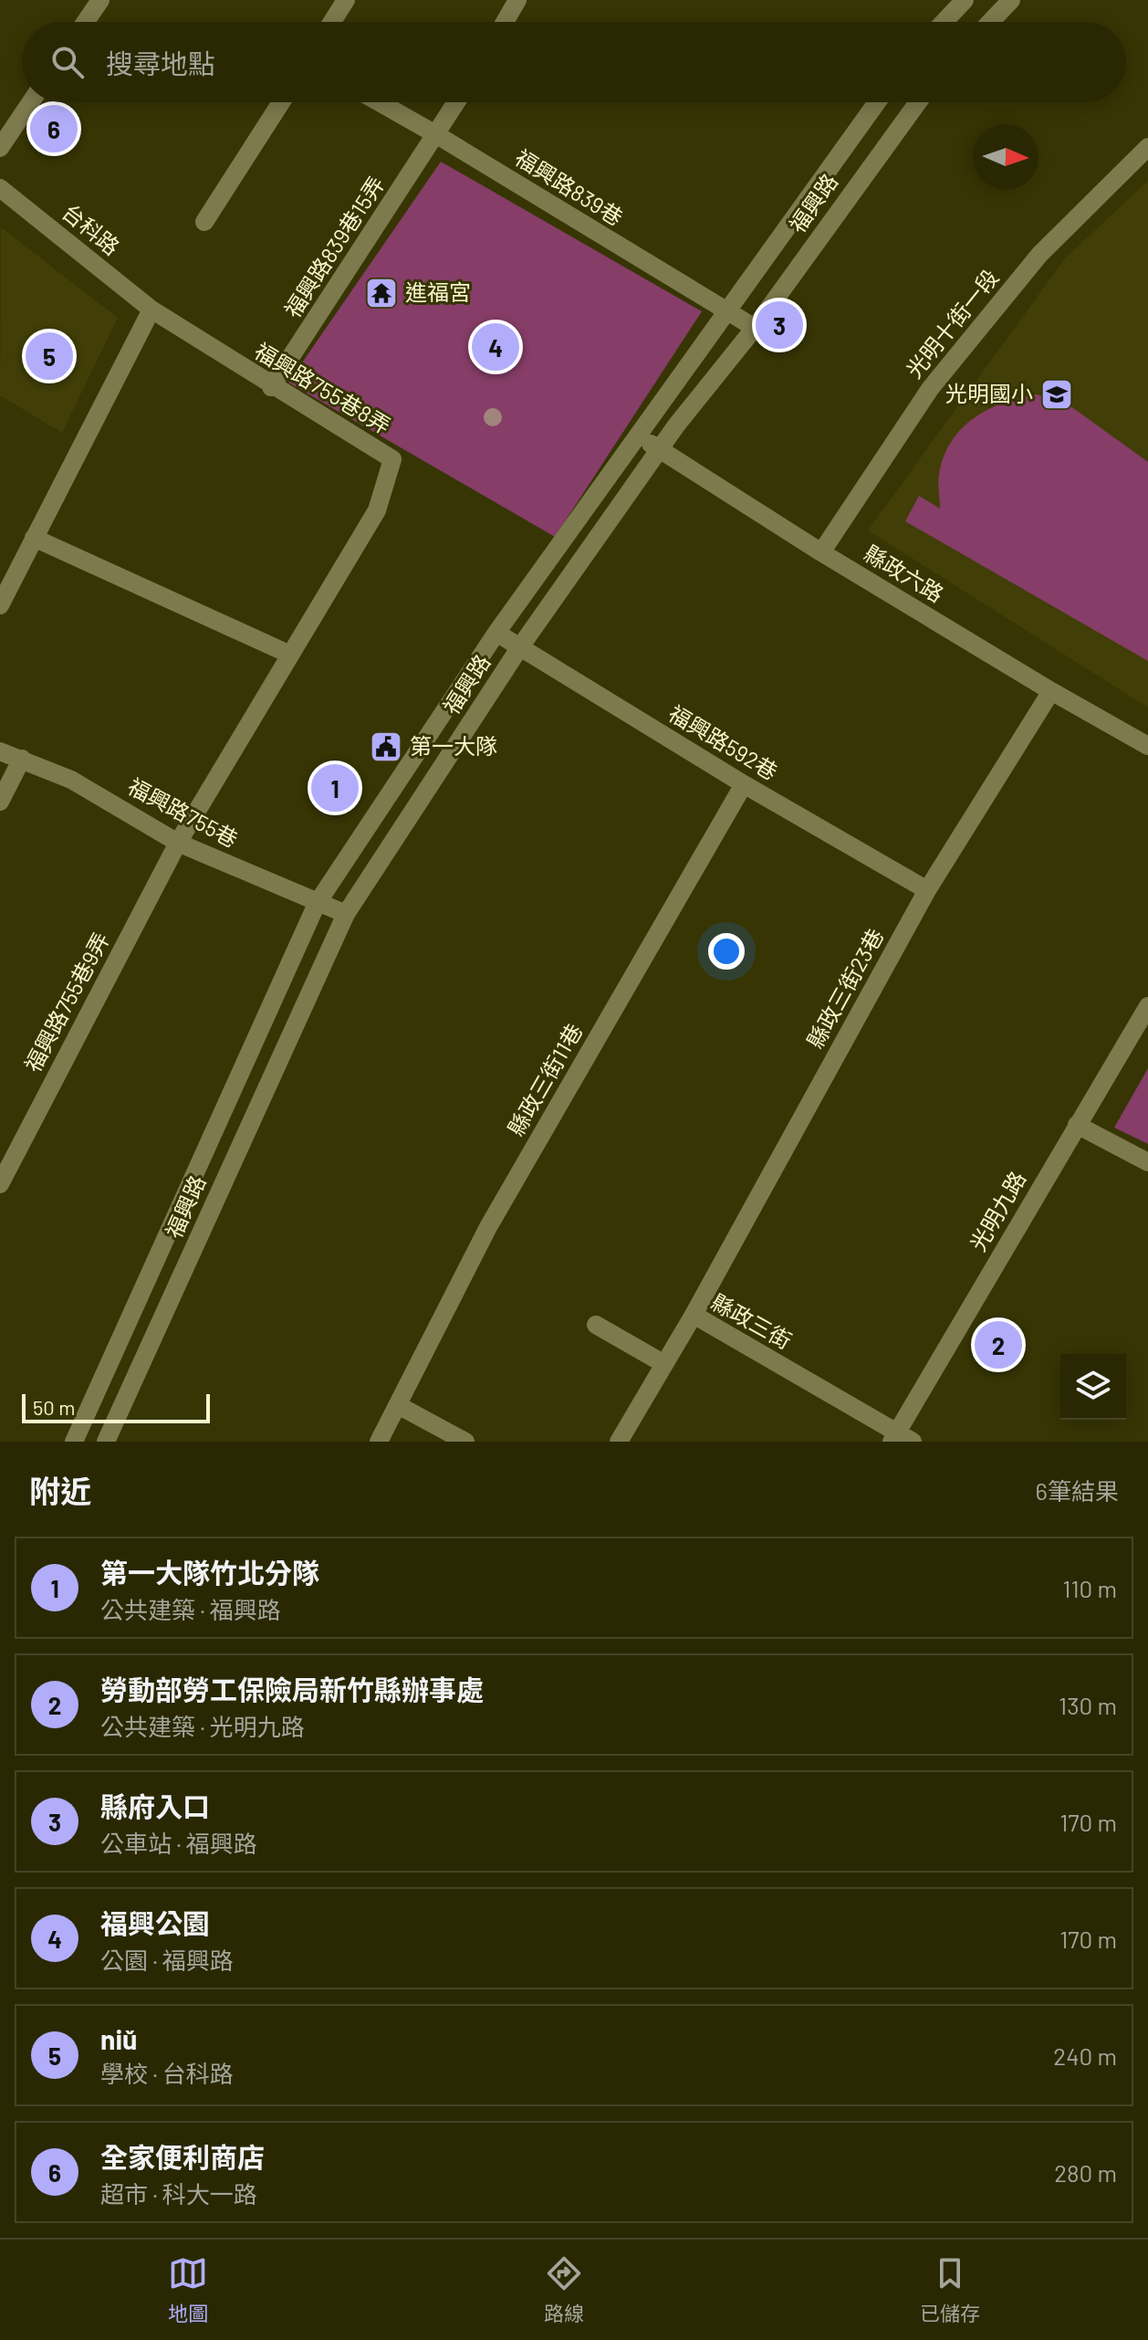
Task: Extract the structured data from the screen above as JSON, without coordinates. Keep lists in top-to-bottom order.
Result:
{
  "streets": {
    "street": [
      "福興路839巷",
      "福興路",
      "台科路",
      "福興路839巷15弄",
      "光明十街一段",
      "福興路755巷8弄",
      "縣政六路",
      "福興路592巷",
      "福興路755巷",
      "縣政三街23巷",
      "福興路755巷9弄",
      "縣政三街11巷",
      "光明九路",
      "縣政三街"
    ]
  },
  "crossings": [
    ["福興路839巷", "福興路"],
    ["福興路839巷", "福興路839巷15弄"],
    ["福興路", "縣政六路"],
    ["福興路", "福興路592巷"],
    ["福興路", "福興路755巷"],
    ["台科路", "福興路755巷8弄"],
    ["福興路839巷15弄", "福興路755巷8弄"],
    ["光明十街一段", "縣政六路"],
    ["福興路755巷8弄", "福興路755巷"],
    ["福興路755巷8弄", "福興路755巷9弄"],
    ["縣政六路", "縣政三街23巷"],
    ["福興路592巷", "縣政三街23巷"],
    ["福興路592巷", "縣政三街11巷"],
    ["福興路755巷", "福興路755巷9弄"],
    ["縣政三街23巷", "縣政三街"],
    ["光明九路", "縣政三街"]
  ],
  "places": {
    "temple": ["進福宮"],
    "school or university": ["光明國小"],
    "public building": ["第一大隊"]
  },
  "scale_bar": "50 m",
  "north": "right",
  "page": {
    "search": "搜尋地點",
    "pins": [
      "6",
      "3",
      "4",
      "5",
      "1",
      "2"
    ],
    "scale": "50 m",
    "heading": ["附近", "6筆結果"],
    "list": [
      {
        "mark": "1",
        "name": "第一大隊竹北分隊",
        "note": "公共建築 · 福興路",
        "value": "110 m"
      },
      {
        "mark": "2",
        "name": "勞動部勞工保險局新竹縣辦事處",
        "note": "公共建築 · 光明九路",
        "value": "130 m"
      },
      {
        "mark": "3",
        "name": "縣府入口",
        "note": "公車站 · 福興路",
        "value": "170 m"
      },
      {
        "mark": "4",
        "name": "福興公園",
        "note": "公園 · 福興路",
        "value": "170 m"
      },
      {
        "mark": "5",
        "name": "niǔ",
        "note": "學校 · 台科路",
        "value": "240 m"
      },
      {
        "mark": "6",
        "name": "全家便利商店",
        "note": "超市 · 科大一路",
        "value": "280 m"
      }
    ],
    "nav": ["地圖", "路線", "已儲存"]
  }
}
